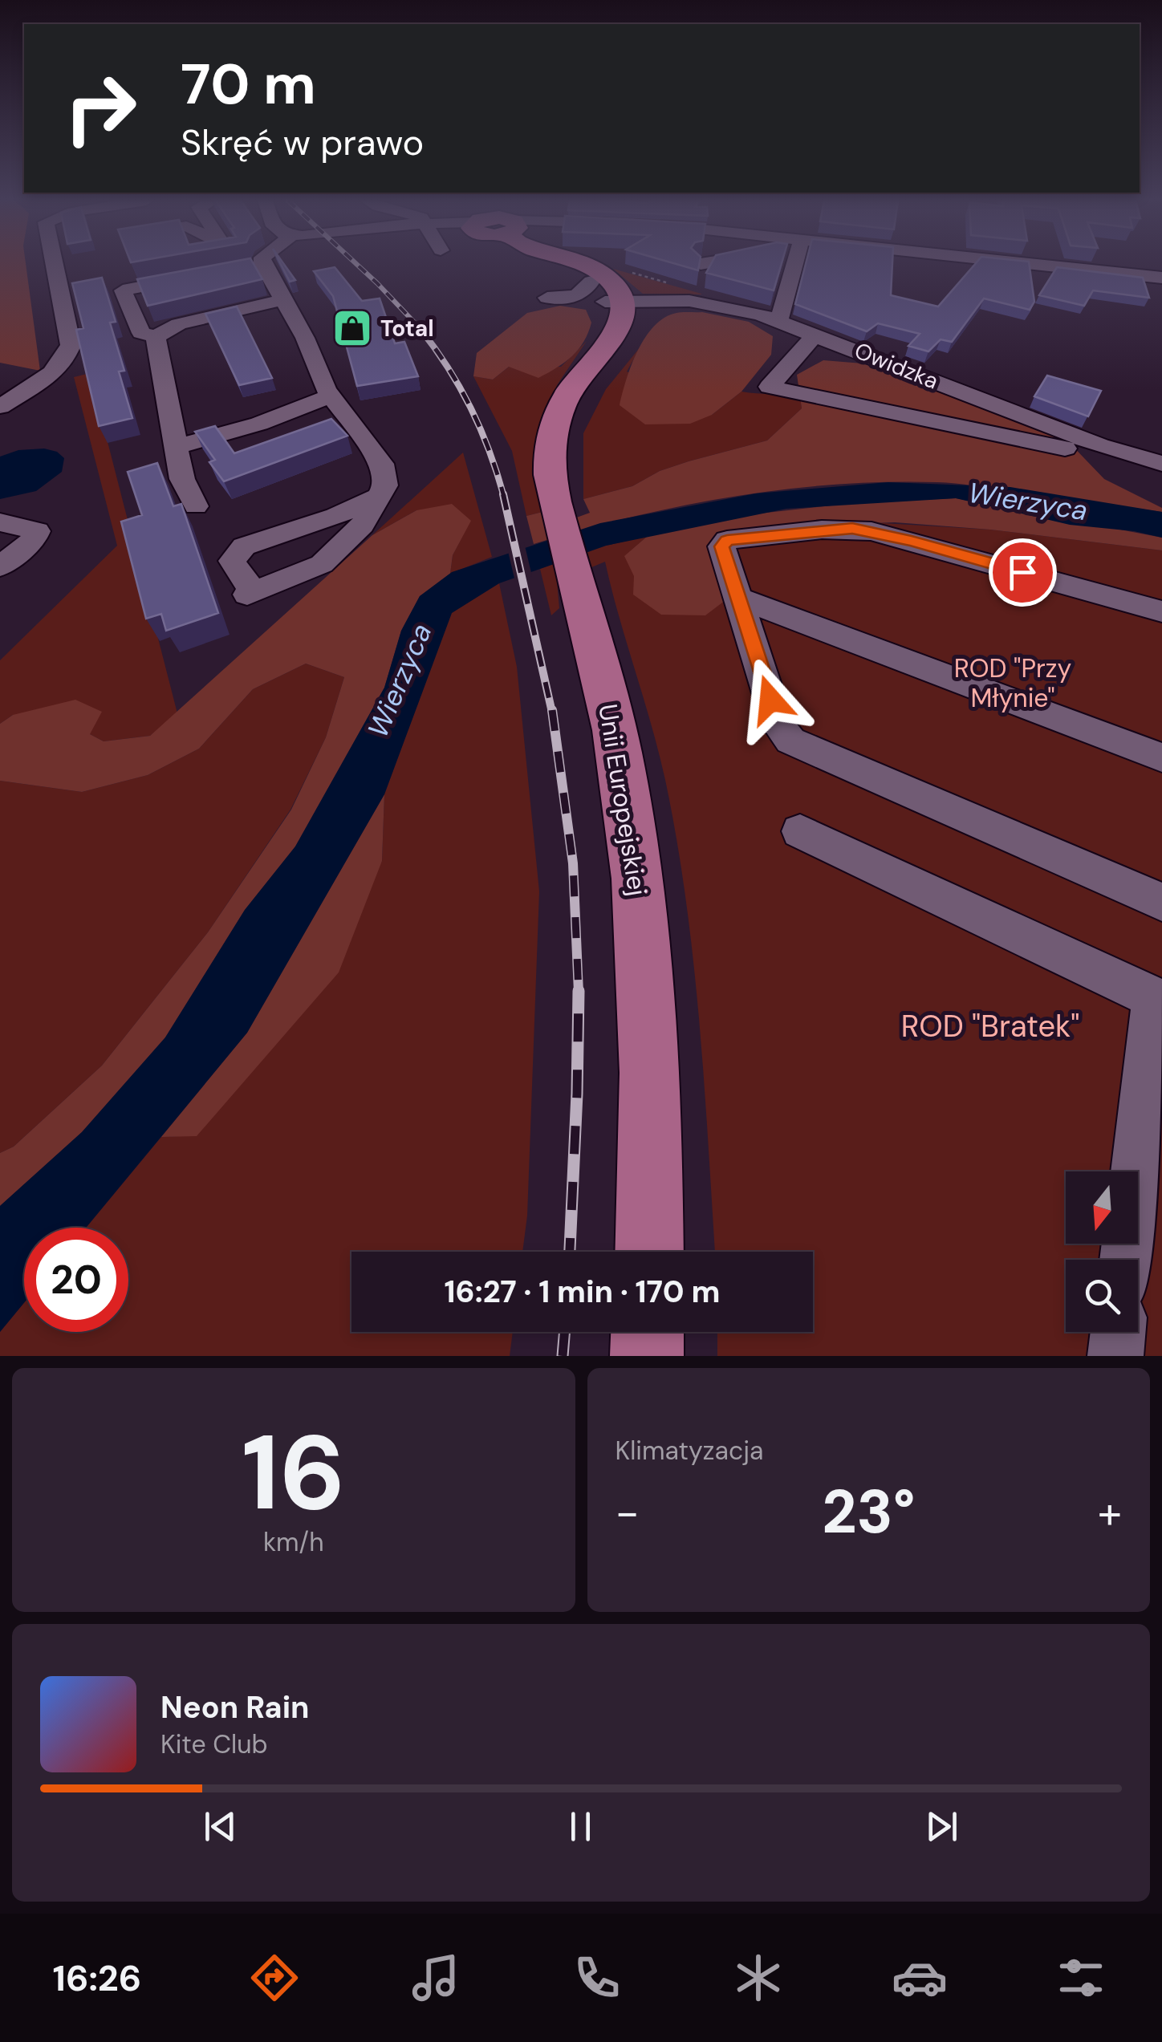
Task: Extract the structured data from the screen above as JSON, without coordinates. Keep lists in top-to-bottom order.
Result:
{
  "streets": {
    "main road": ["Unii Europejskiej"],
    "street": ["Owidzka"]
  },
  "crossings": [
    ["Owidzka", "Unii Europejskiej"]
  ],
  "water": ["Wierzyca"],
  "parks": ["ROD \"Przy Młynie\"", "ROD \"Bratek\""],
  "places": {
    "shop": ["Total"]
  },
  "north": "bottom",
  "page": {
    "turn": ["70 m", "Skręć w prawo"],
    "limit": "20",
    "trip": "16:27 · 1 min · 170 m",
    "tile": [
      ["16", "km/h"],
      "Klimatyzacja"
    ],
    "heat": ["−", "23°", "+"],
    "song": ["Neon Rain", "Kite Club"],
    "tabs": "16:26"
  }
}
